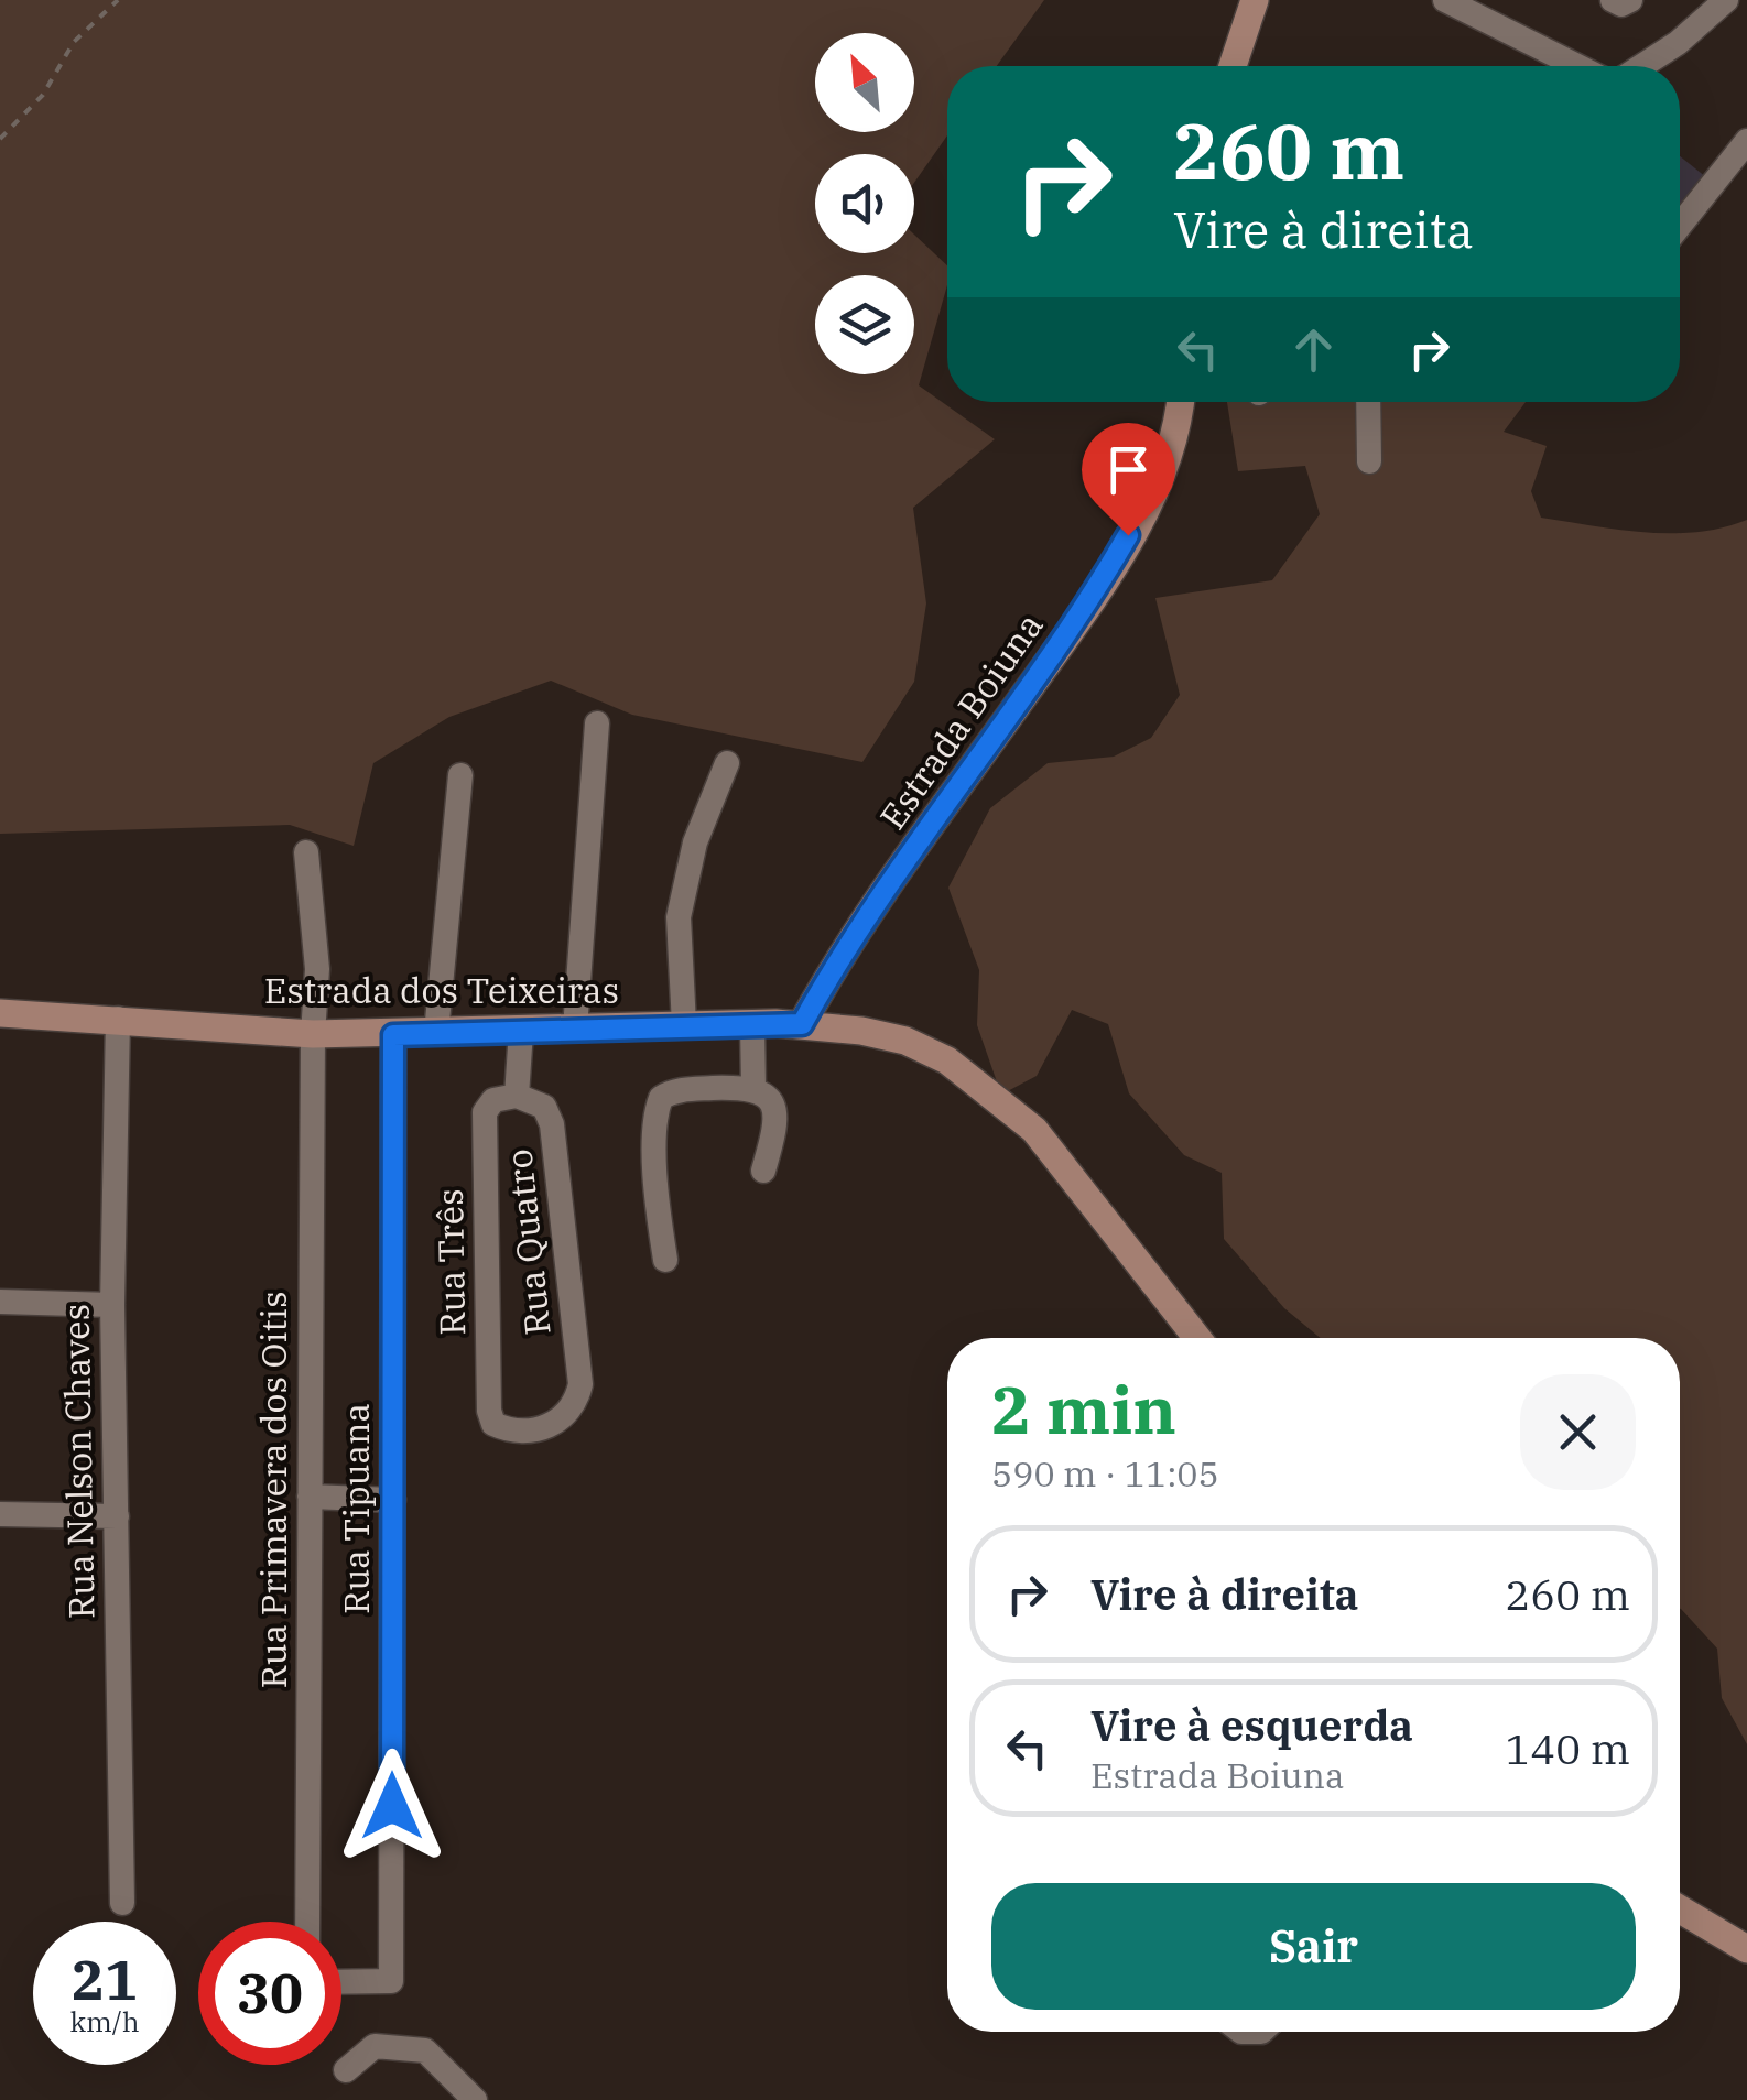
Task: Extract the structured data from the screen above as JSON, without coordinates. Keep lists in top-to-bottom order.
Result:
{
  "streets": {
    "street": [
      "Estrada Boiuna",
      "Estrada dos Teixeiras",
      "Rua Quatro",
      "Rua Três",
      "Rua Nelson Chaves",
      "Rua Primavera dos Oitis",
      "Rua Tipuana"
    ]
  },
  "crossings": [
    ["Estrada Boiuna", "Estrada dos Teixeiras"],
    ["Estrada dos Teixeiras", "Rua Nelson Chaves"],
    ["Estrada dos Teixeiras", "Rua Primavera dos Oitis"],
    ["Estrada dos Teixeiras", "Rua Tipuana"],
    ["Rua Quatro", "Rua Três"]
  ],
  "north": "top left",
  "page": {
    "turn": ["260 m", "Vire à direita"],
    "heading": ["2 min", "590 m · 11:05"],
    "list": [
      {
        "name": "Vire à direita",
        "value": "260 m"
      },
      {
        "name": "Vire à esquerda",
        "note": "Estrada Boiuna",
        "value": "140 m"
      }
    ],
    "buttons": "Sair",
    "speed": "21 km/h",
    "limit": "30"
  }
}
